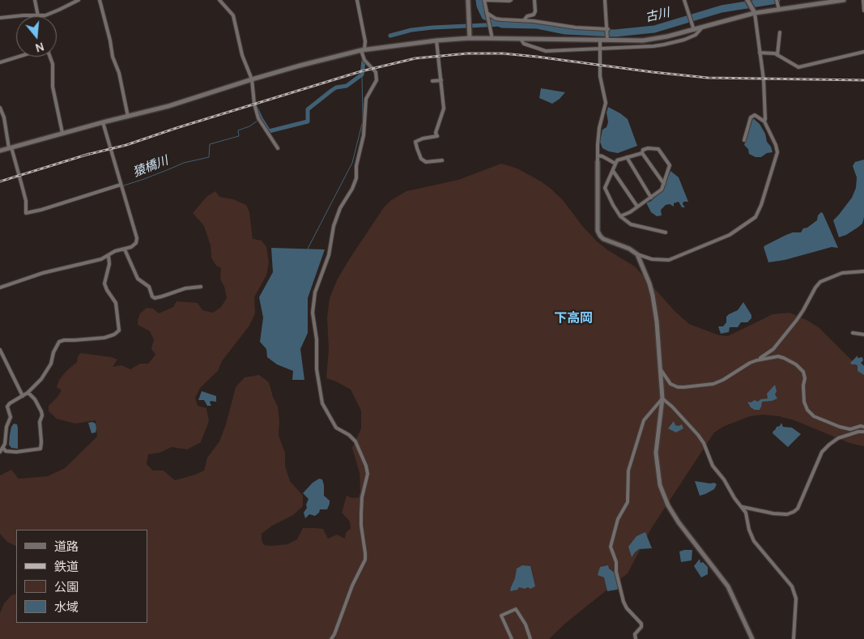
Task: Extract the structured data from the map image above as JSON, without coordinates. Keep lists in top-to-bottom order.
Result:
{
  "districts": ["下高岡"],
  "water": ["古川", "猿橋川"],
  "legend": [
    "道路",
    "鉄道",
    "公園",
    "水域"
  ],
  "north": "bottom"
}
